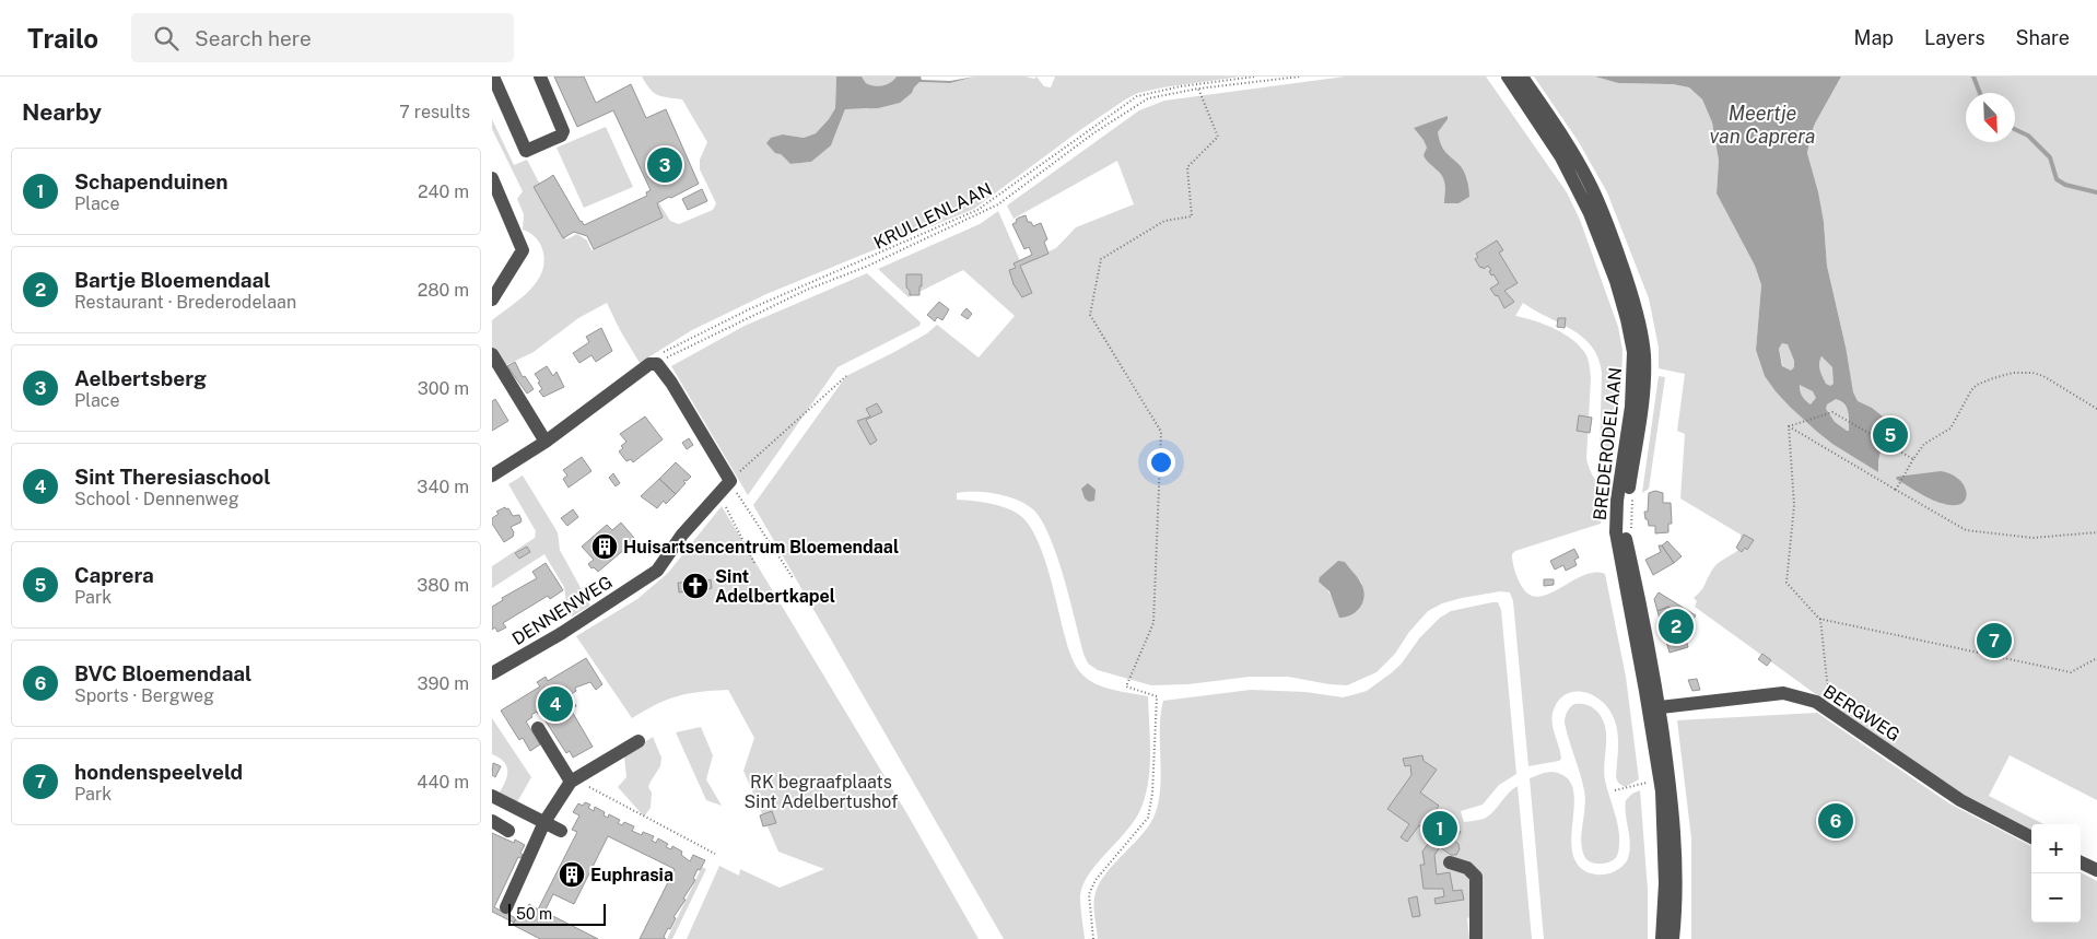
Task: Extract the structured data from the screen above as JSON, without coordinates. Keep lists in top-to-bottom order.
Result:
{
  "streets": {
    "street": ["BREDERODELAAN", "DENNENWEG", "BERGWEG"],
    "path": ["KRULLENLAAN"]
  },
  "crossings": [
    ["BREDERODELAAN", "BERGWEG"]
  ],
  "water": ["Meertje van Caprera"],
  "parks": ["RK begraafplaats Sint Adelbertushof"],
  "places": {
    "building": ["Huisartsencentrum Bloemendaal", "Euphrasia"],
    "church": ["Sint Adelbertkapel"]
  },
  "scale_bar": "50 m",
  "north": "bottom right",
  "page": {
    "header": "Trailo",
    "search": "Search here",
    "nav": ["Map", "Layers", "Share"],
    "heading": ["Nearby", "7 results"],
    "pins": [
      "3",
      "5",
      "2",
      "7",
      "4",
      "6",
      "1"
    ],
    "list": [
      {
        "mark": "1",
        "name": "Schapenduinen",
        "note": "Place",
        "value": "240 m"
      },
      {
        "mark": "2",
        "name": "Bartje Bloemendaal",
        "note": "Restaurant · Brederodelaan",
        "value": "280 m"
      },
      {
        "mark": "3",
        "name": "Aelbertsberg",
        "note": "Place",
        "value": "300 m"
      },
      {
        "mark": "4",
        "name": "Sint Theresiaschool",
        "note": "School · Dennenweg",
        "value": "340 m"
      },
      {
        "mark": "5",
        "name": "Caprera",
        "note": "Park",
        "value": "380 m"
      },
      {
        "mark": "6",
        "name": "BVC Bloemendaal",
        "note": "Sports · Bergweg",
        "value": "390 m"
      },
      {
        "mark": "7",
        "name": "hondenspeelveld",
        "note": "Park",
        "value": "440 m"
      }
    ],
    "map_buttons": ["+", "−"],
    "scale": "50 m"
  }
}
